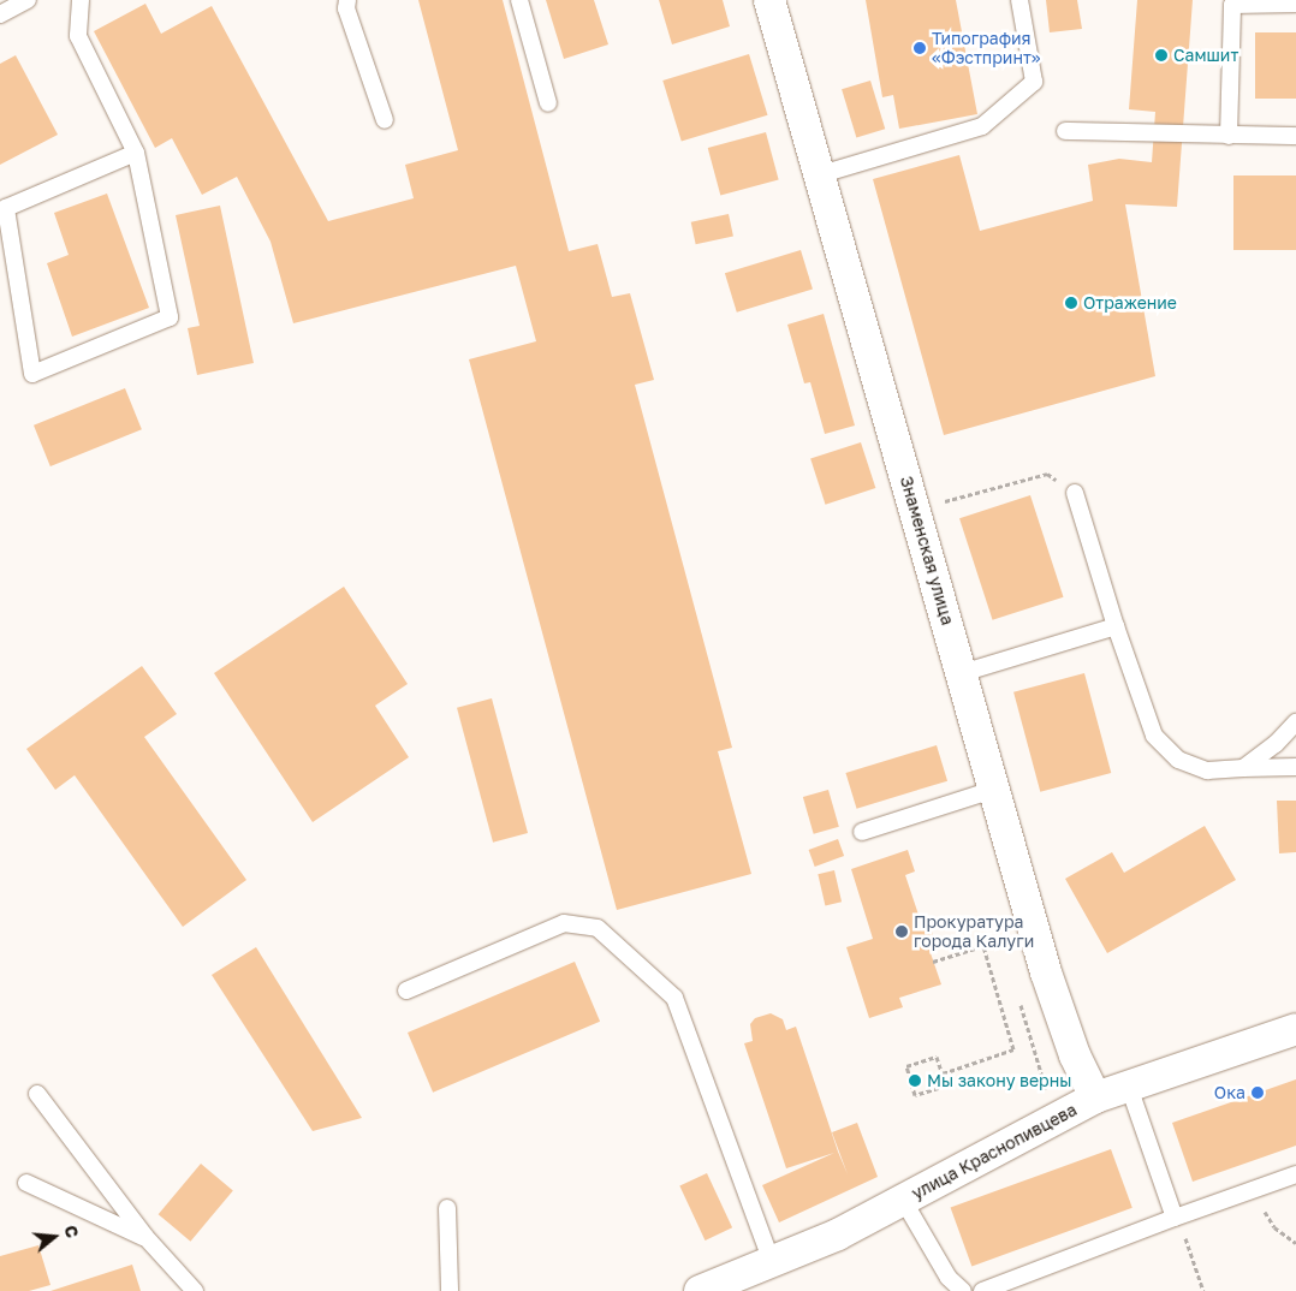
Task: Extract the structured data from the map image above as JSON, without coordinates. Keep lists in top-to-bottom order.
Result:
{
  "streets": {
    "street": ["Знаменская улица", "улица Краснопивцева"]
  },
  "crossings": [
    ["Знаменская улица", "улица Краснопивцева"]
  ],
  "places": [
    "Типография «Фэстпринт»",
    "Самшит",
    "Отражение",
    "Прокуратура города Калуги",
    "Мы закону верны",
    "Ока"
  ],
  "north": "right"
}
